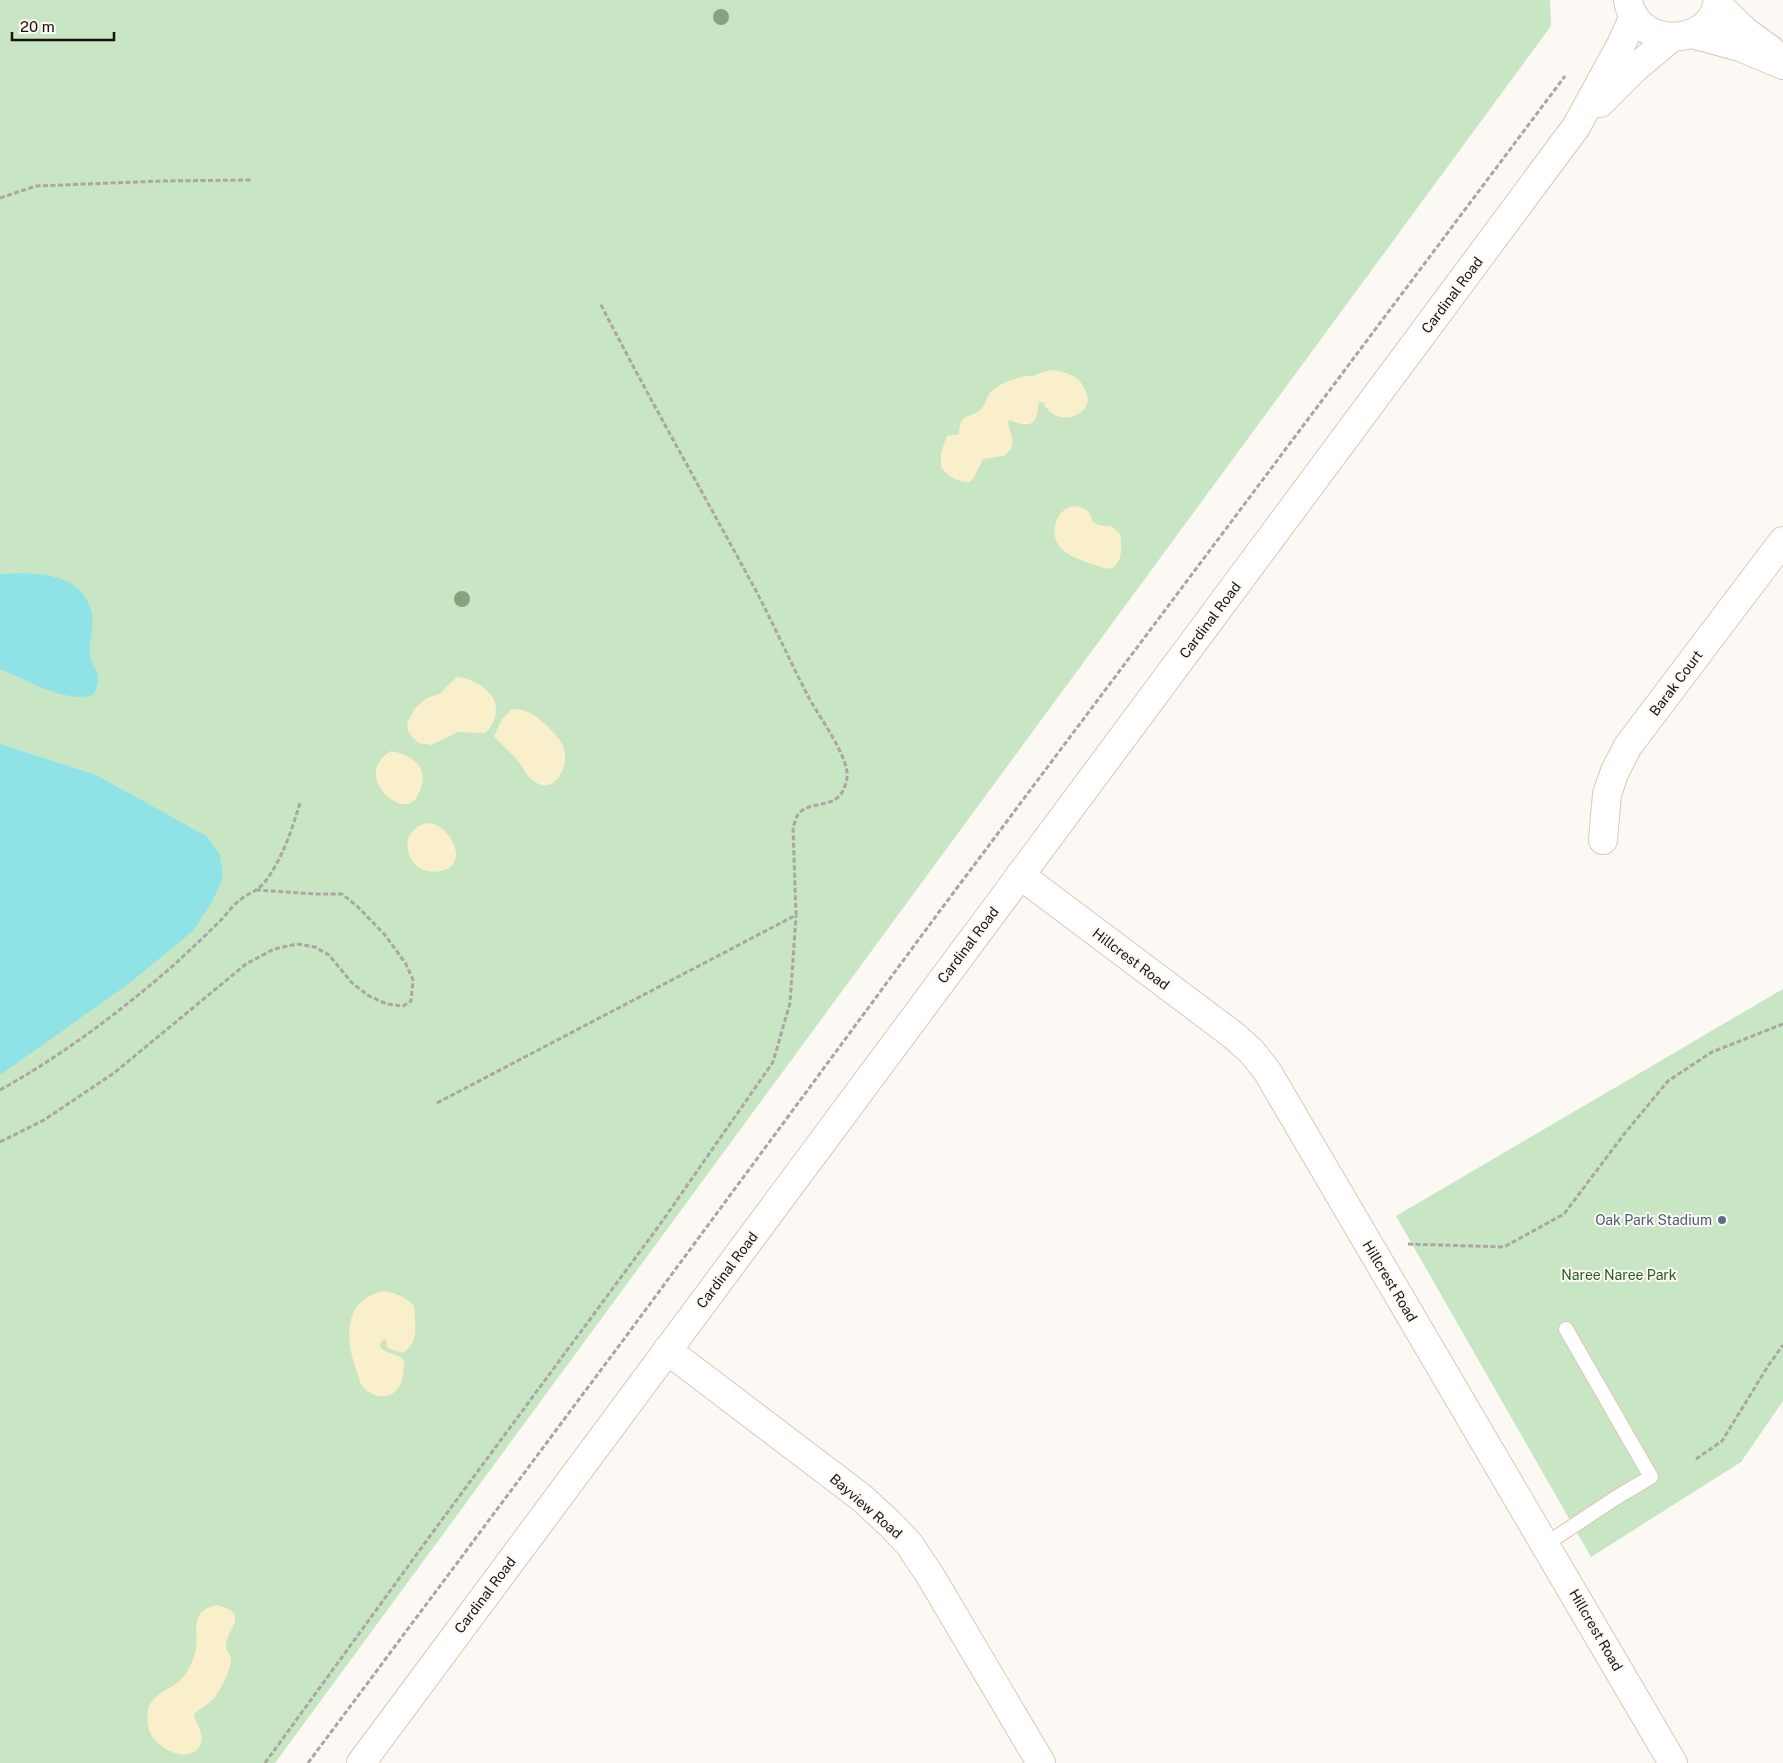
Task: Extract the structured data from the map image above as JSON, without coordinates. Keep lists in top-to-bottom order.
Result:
{
  "streets": {
    "street": [
      "Cardinal Road",
      "Barak Court",
      "Hillcrest Road",
      "Bayview Road"
    ]
  },
  "crossings": [
    ["Cardinal Road", "Hillcrest Road"],
    ["Cardinal Road", "Bayview Road"]
  ],
  "parks": ["Naree Naree Park"],
  "places": ["Oak Park Stadium"],
  "scale_bar": "20 m"
}
